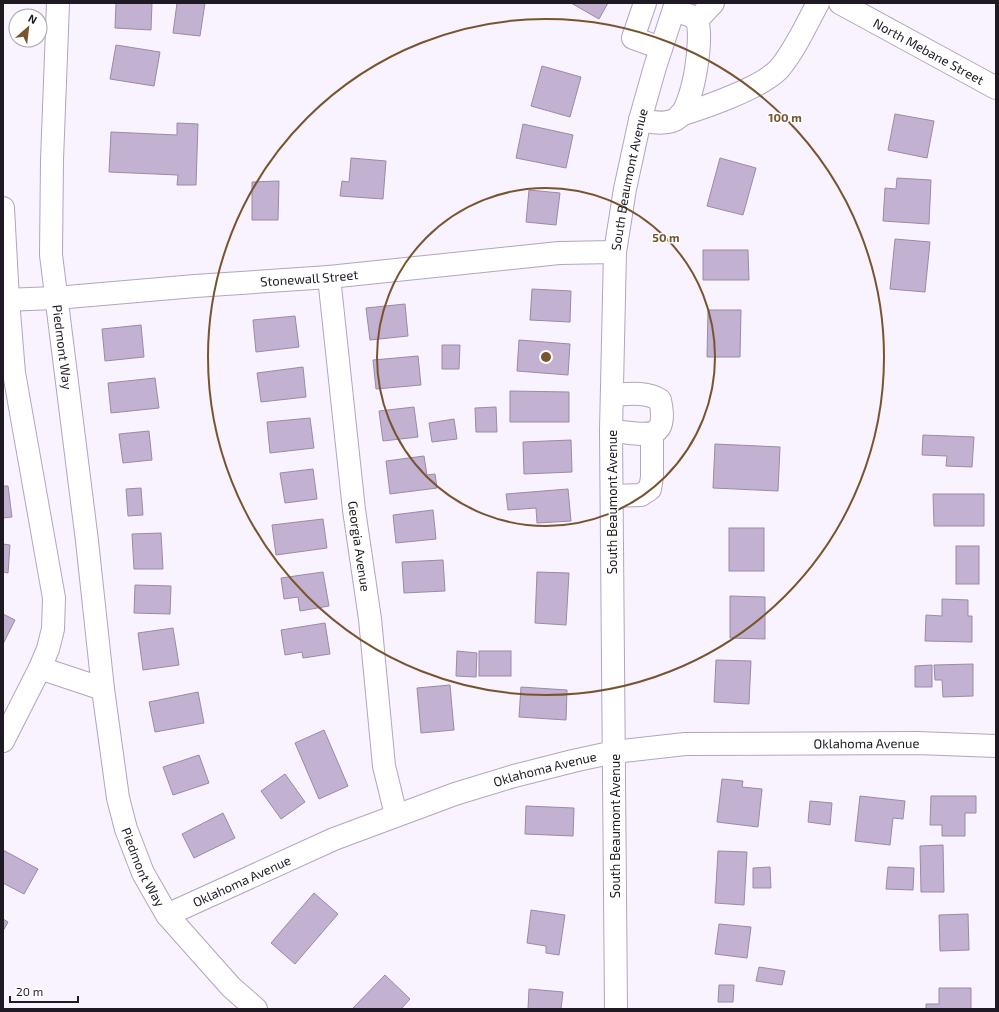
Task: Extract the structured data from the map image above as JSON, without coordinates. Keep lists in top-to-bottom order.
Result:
{
  "streets": {
    "street": [
      "North Mebane Street",
      "South Beaumont Avenue",
      "Stonewall Street",
      "Piedmont Way",
      "Georgia Avenue",
      "Oklahoma Avenue"
    ]
  },
  "crossings": [
    ["South Beaumont Avenue", "Stonewall Street"],
    ["South Beaumont Avenue", "Oklahoma Avenue"],
    ["Stonewall Street", "Piedmont Way"],
    ["Stonewall Street", "Georgia Avenue"],
    ["Piedmont Way", "Oklahoma Avenue"],
    ["Georgia Avenue", "Oklahoma Avenue"]
  ],
  "scale_bar": "20 m",
  "north": "top right",
  "rings": ["100 m", "50 m"]
}
